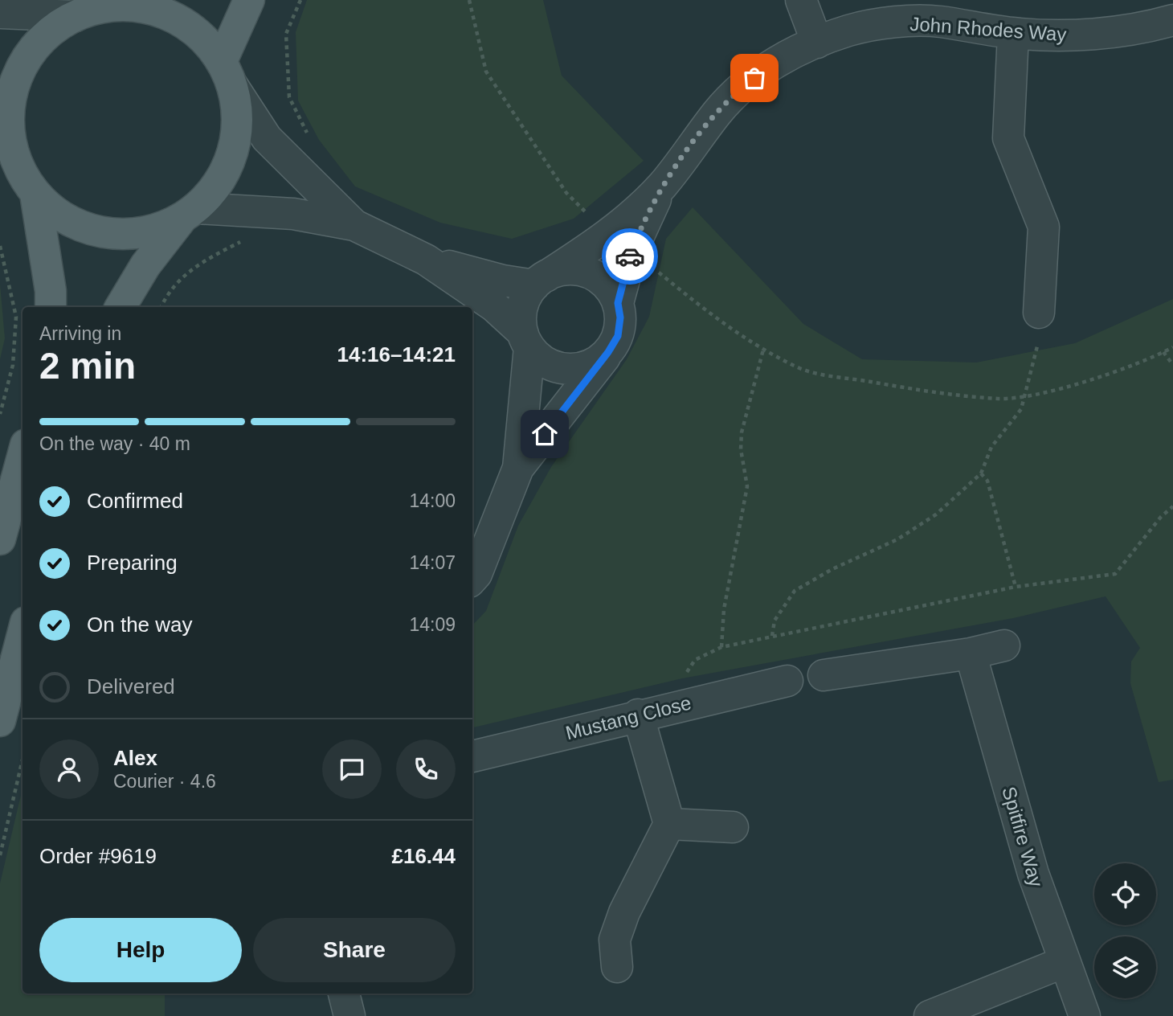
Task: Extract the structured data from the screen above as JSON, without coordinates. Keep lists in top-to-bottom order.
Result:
{
  "streets": {
    "street": ["John Rhodes Way", "Mustang Close", "Spitfire Way"]
  },
  "page": {
    "heading": ["2 min", "Arriving in", "14:16–14:21"],
    "panel": [
      "Alex",
      "Courier · 4.6",
      "Order #9619",
      "£16.44"
    ],
    "bar": "On the way · 40 m",
    "list": [
      ["Confirmed", "14:00"],
      ["Preparing", "14:07"],
      ["On the way", "14:09"],
      "Delivered"
    ],
    "buttons": ["Help", "Share"]
  }
}
